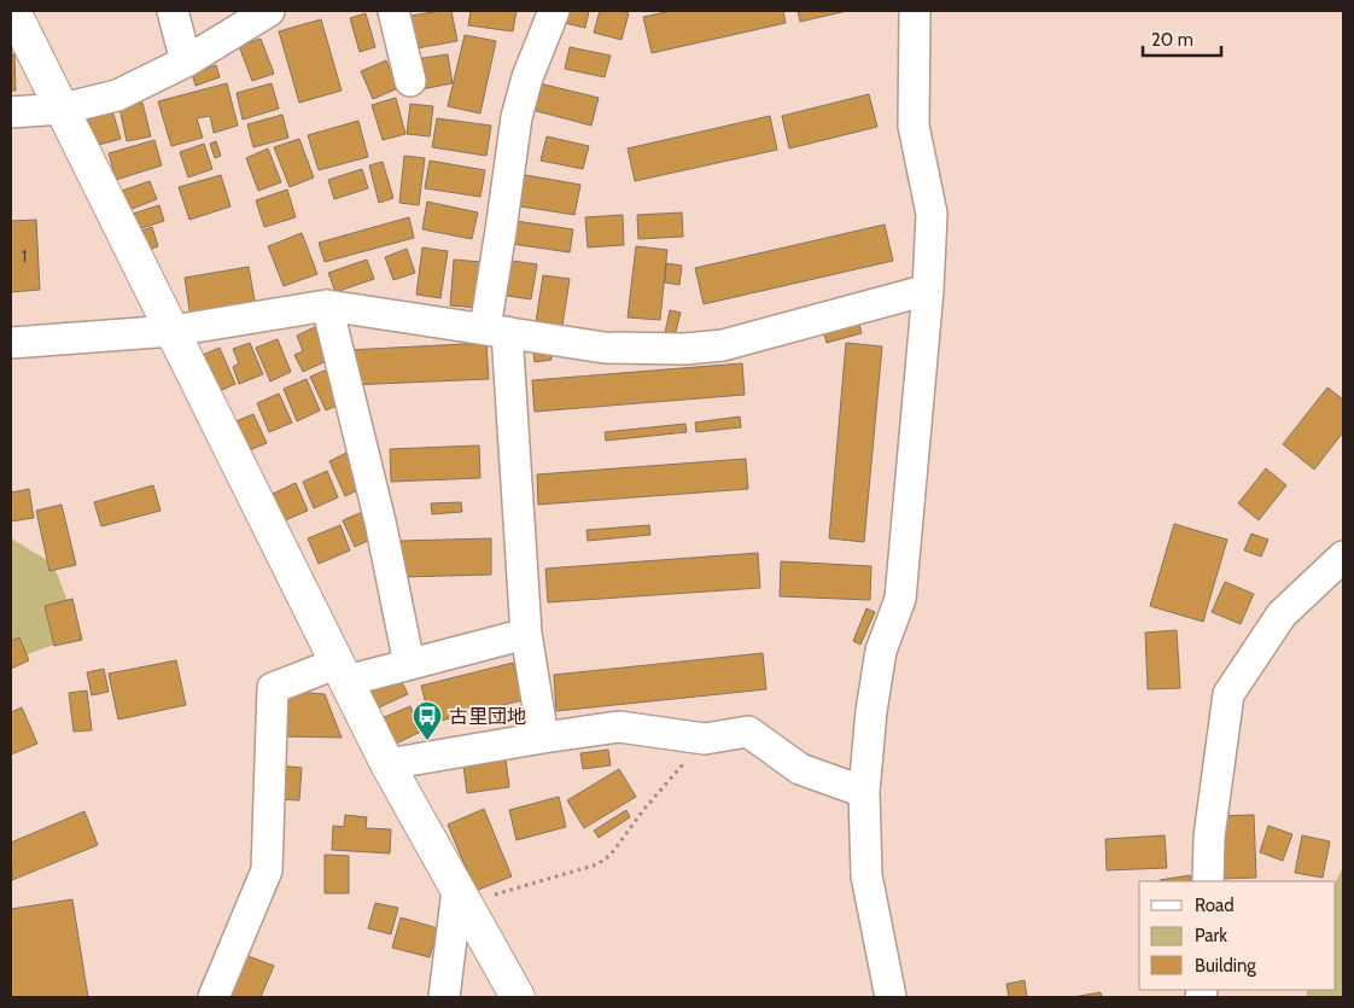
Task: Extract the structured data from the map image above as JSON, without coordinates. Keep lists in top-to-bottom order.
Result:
{
  "places": {
    "bus stop": ["古里団地"]
  },
  "house_numbers": ["1"],
  "legend": ["Road", "Park", "Building"],
  "scale_bar": "20 m"
}
